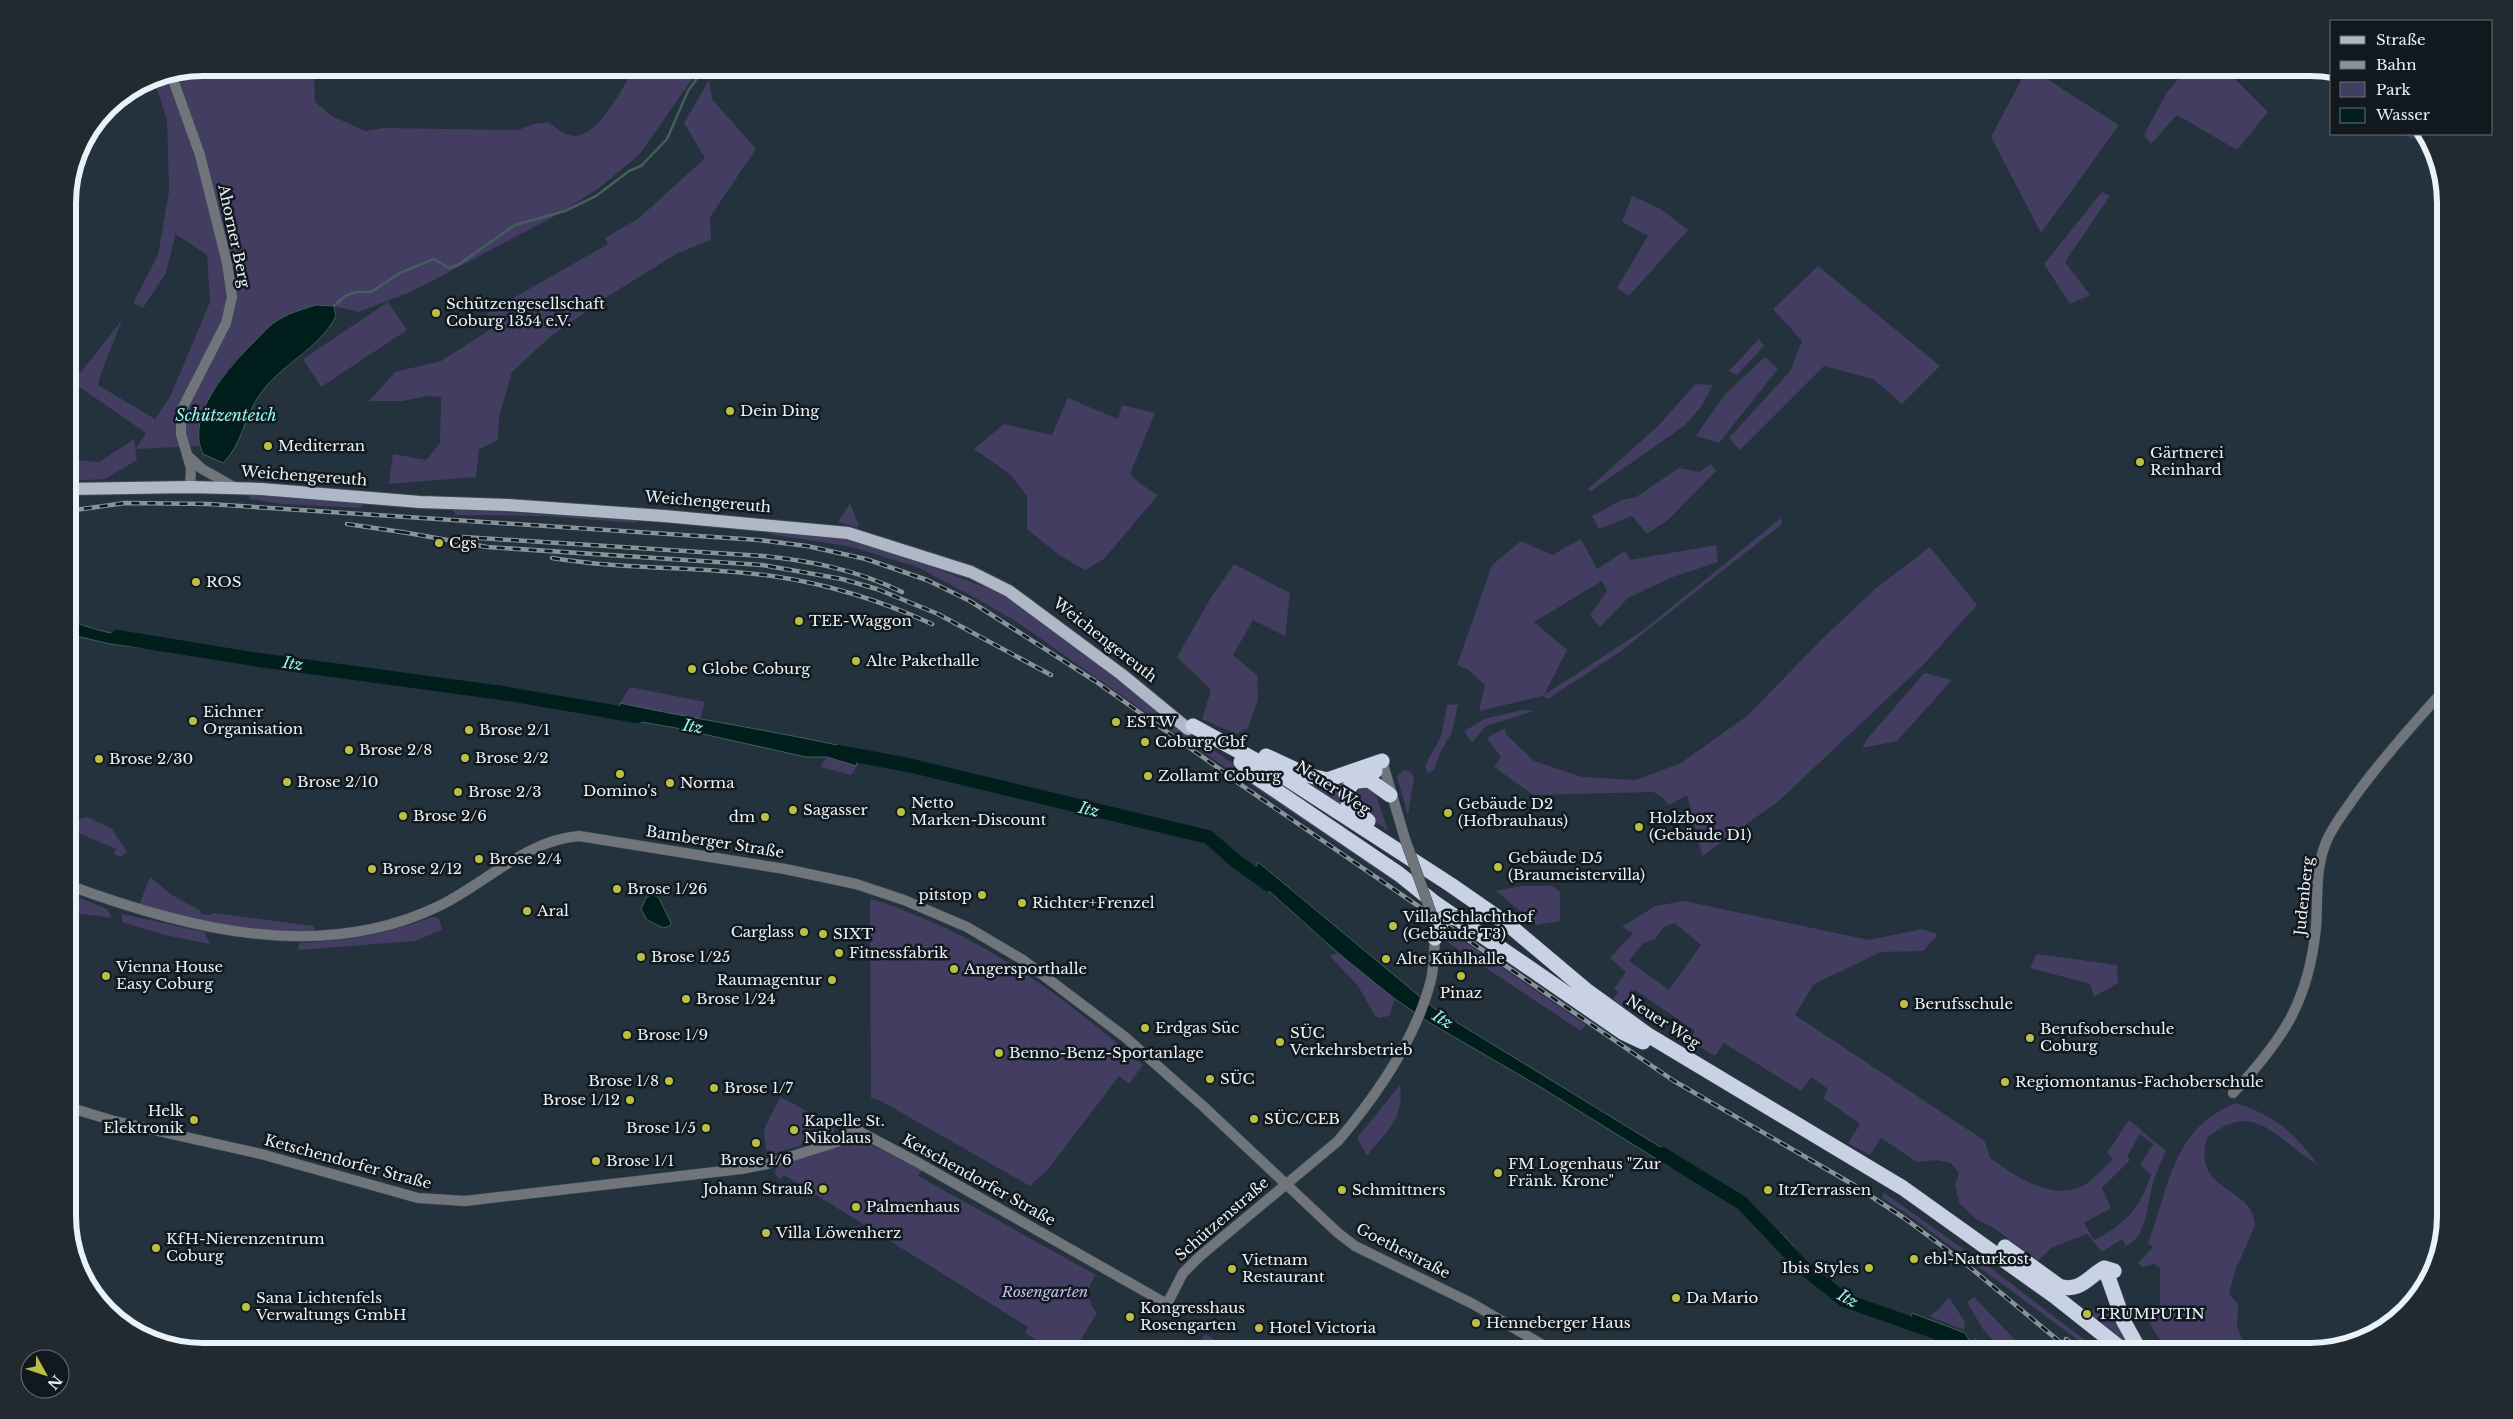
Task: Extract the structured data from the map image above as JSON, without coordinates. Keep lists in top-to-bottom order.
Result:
{
  "streets": {
    "highway": ["Weichengereuth", "Neuer Weg"],
    "street": [
      "Ahorner Berg",
      "Bamberger Straße",
      "Judenberg",
      "Ketschendorfer Straße",
      "Schützenstraße",
      "Goethestraße"
    ]
  },
  "crossings": [
    ["Ahorner Berg", "Weichengereuth"],
    ["Weichengereuth", "Neuer Weg"],
    ["Neuer Weg", "Schützenstraße"],
    ["Bamberger Straße", "Schützenstraße"],
    ["Bamberger Straße", "Goethestraße"],
    ["Ketschendorfer Straße", "Schützenstraße"]
  ],
  "water": ["Schützenteich", "Itz"],
  "parks": ["Rosengarten"],
  "places": [
    "Schützengesellschaft Coburg 1354 e.V.",
    "Dein Ding",
    "Mediterran",
    "Gärtnerei Reinhard",
    "Cgs",
    "ROS",
    "TEE-Waggon",
    "Alte Pakethalle",
    "Globe Coburg",
    "Eichner Organisation",
    "ESTW",
    "Brose 2/1",
    "Coburg Gbf",
    "Brose 2/8",
    "Brose 2/2",
    "Brose 2/30",
    "Domino's",
    "Zollamt Coburg",
    "Brose 2/10",
    "Norma",
    "Brose 2/3",
    "Sagasser",
    "Netto Marken-Discount",
    "Gebäude D2 (Hofbrauhaus)",
    "Brose 2/6",
    "dm",
    "Holzbox (Gebäude D1)",
    "Brose 2/4",
    "Gebäude D5 (Braumeistervilla)",
    "Brose 2/12",
    "Brose 1/26",
    "pitstop",
    "Richter+Frenzel",
    "Aral",
    "Villa Schlachthof (Gebäude T3)",
    "Carglass",
    "SIXT",
    "Fitnessfabrik",
    "Brose 1/25",
    "Alte Kühlhalle",
    "Angersporthalle",
    "Vienna House Easy Coburg",
    "Pinaz",
    "Raumagentur",
    "Brose 1/24",
    "Berufsschule",
    "Erdgas Süc",
    "Brose 1/9",
    "Berufsoberschule Coburg",
    "SÜC Verkehrsbetrieb",
    "Benno-Benz-Sportanlage",
    "SÜC",
    "Brose 1/8",
    "Regiomontanus-Fachoberschule",
    "Brose 1/7",
    "Brose 1/12",
    "SÜC/CEB",
    "Helk Elektronik",
    "Brose 1/5",
    "Kapelle St. Nikolaus",
    "Brose 1/6",
    "Brose 1/1",
    "FM Logenhaus \"Zur Fränk. Krone\"",
    "Johann Strauß",
    "Schmittners",
    "ItzTerrassen",
    "Palmenhaus",
    "Villa Löwenherz",
    "KfH-Nierenzentrum Coburg",
    "ebl-Naturkost",
    "Ibis Styles",
    "Vietnam Restaurant",
    "Da Mario",
    "Sana Lichtenfels Verwaltungs GmbH",
    "TRUMPUTIN",
    "Kongresshaus Rosengarten",
    "Henneberger Haus",
    "Hotel Victoria"
  ],
  "legend": [
    "Straße",
    "Bahn",
    "Park",
    "Wasser"
  ],
  "north": "bottom right"
}
